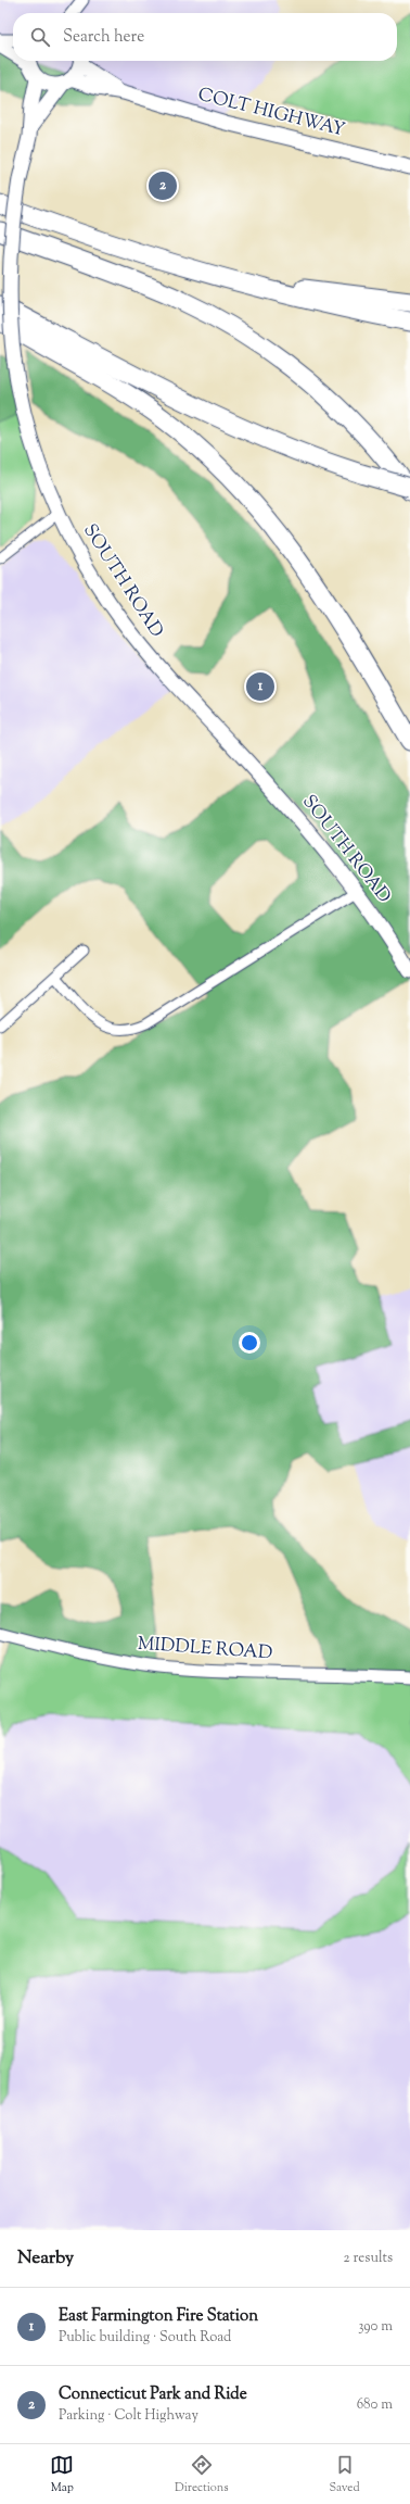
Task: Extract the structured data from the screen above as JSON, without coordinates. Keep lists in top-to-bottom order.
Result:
{
  "streets": {
    "main road": ["COLT HIGHWAY", "SOUTH ROAD"],
    "street": ["MIDDLE ROAD"]
  },
  "crossings": [
    ["COLT HIGHWAY", "SOUTH ROAD"]
  ],
  "page": {
    "search": "Search here",
    "pins": ["2", "1"],
    "heading": ["Nearby", "2 results"],
    "list": [
      {
        "mark": "1",
        "name": "East Farmington Fire Station",
        "note": "Public building · South Road",
        "value": "390 m"
      },
      {
        "mark": "2",
        "name": "Connecticut Park and Ride",
        "note": "Parking · Colt Highway",
        "value": "680 m"
      }
    ],
    "nav": ["Map", "Directions", "Saved"]
  }
}
